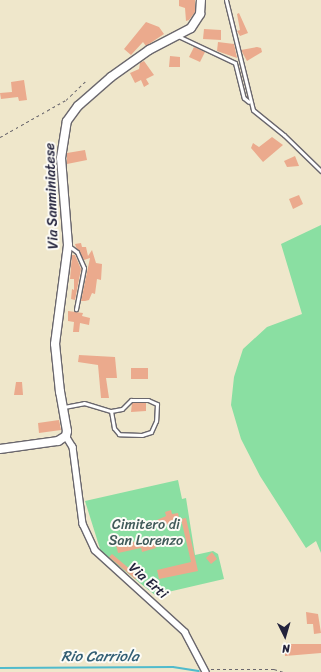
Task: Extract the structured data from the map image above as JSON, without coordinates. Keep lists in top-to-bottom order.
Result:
{
  "streets": {
    "main road": ["Via Sanminiatese"],
    "street": ["Via Erti"]
  },
  "crossings": [
    ["Via Sanminiatese", "Via Erti"]
  ],
  "water": ["Rio Carriola"],
  "parks": ["Cimitero di San Lorenzo"],
  "north": "bottom"
}
